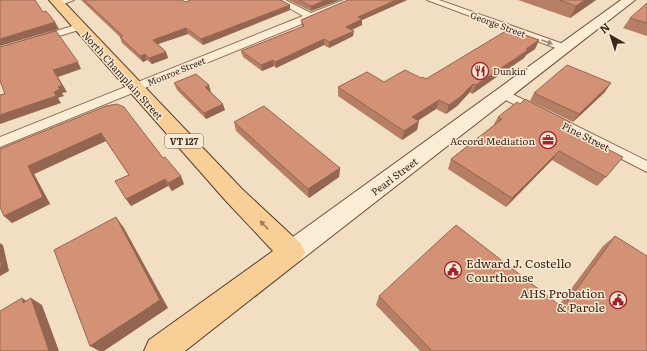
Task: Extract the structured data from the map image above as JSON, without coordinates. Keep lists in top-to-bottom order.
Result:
{
  "streets": {
    "main road": ["North Champlain Street", "VT 127", "Pearl Street"],
    "street": ["George Street", "Monroe Street", "Pine Street"]
  },
  "crossings": [
    ["George Street", "Pearl Street"],
    ["Monroe Street", "North Champlain Street"],
    ["North Champlain Street", "Pearl Street"],
    ["Pine Street", "Pearl Street"]
  ],
  "one_way": ["George Street", "North Champlain Street"],
  "places": {
    "restaurant": ["Dunkin'"],
    "office": ["Accord Mediation"],
    "public building": ["Edward J. Costello Courthouse", "AHS Probation & Parole"]
  },
  "north": "top left"
}
